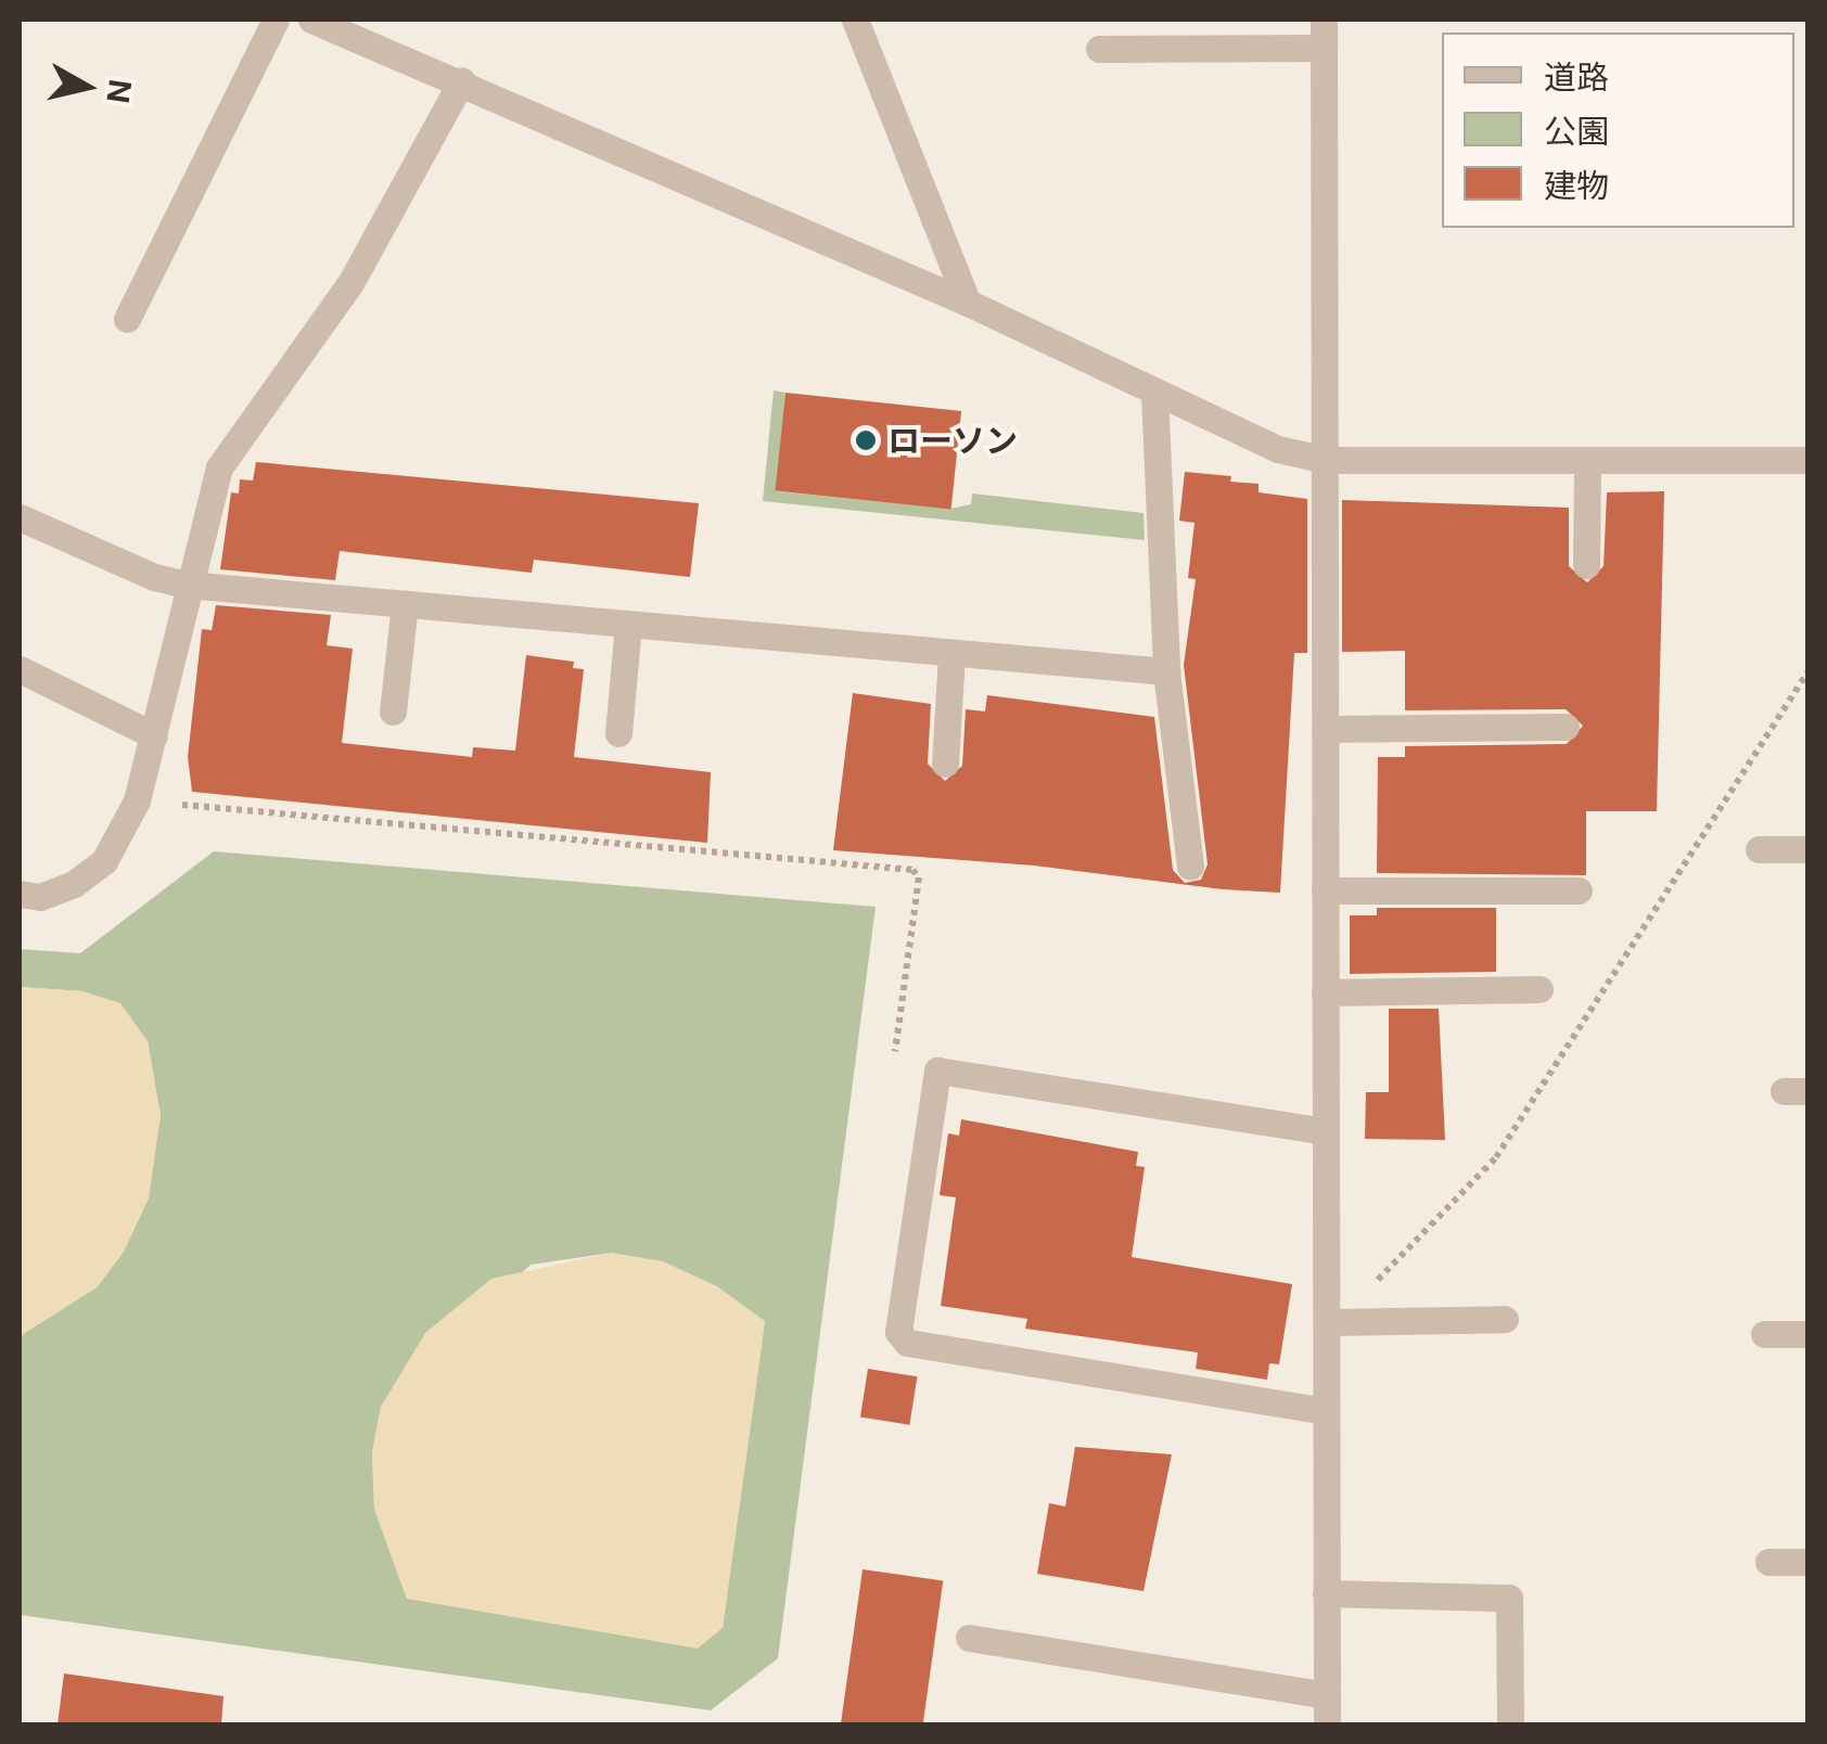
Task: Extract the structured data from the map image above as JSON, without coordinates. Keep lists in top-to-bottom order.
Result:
{
  "places": ["ローソン"],
  "legend": ["道路", "公園", "建物"],
  "north": "right"
}
